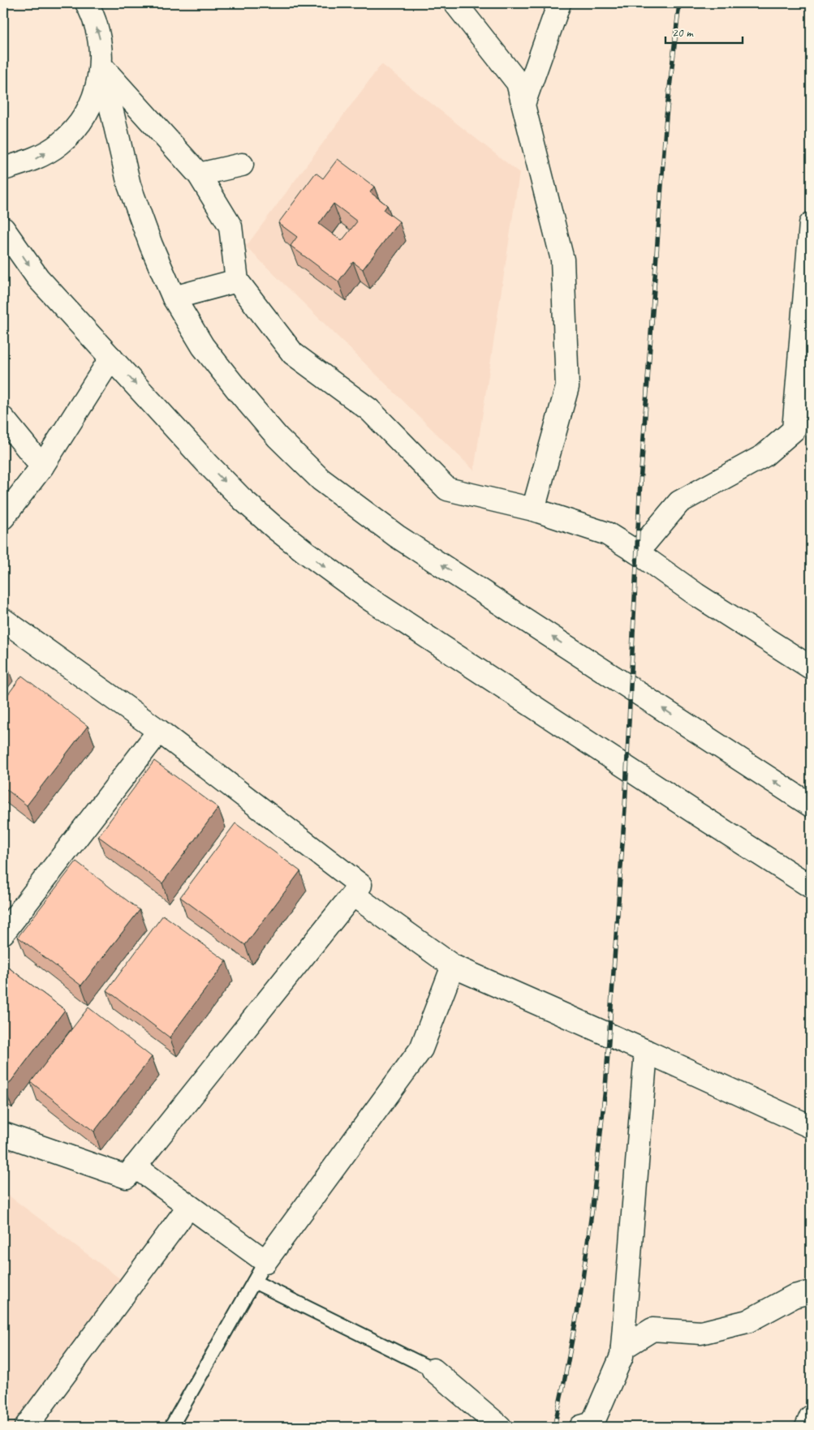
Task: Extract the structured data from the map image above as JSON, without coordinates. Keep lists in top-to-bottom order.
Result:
{
  "scale_bar": "20 m"
}
